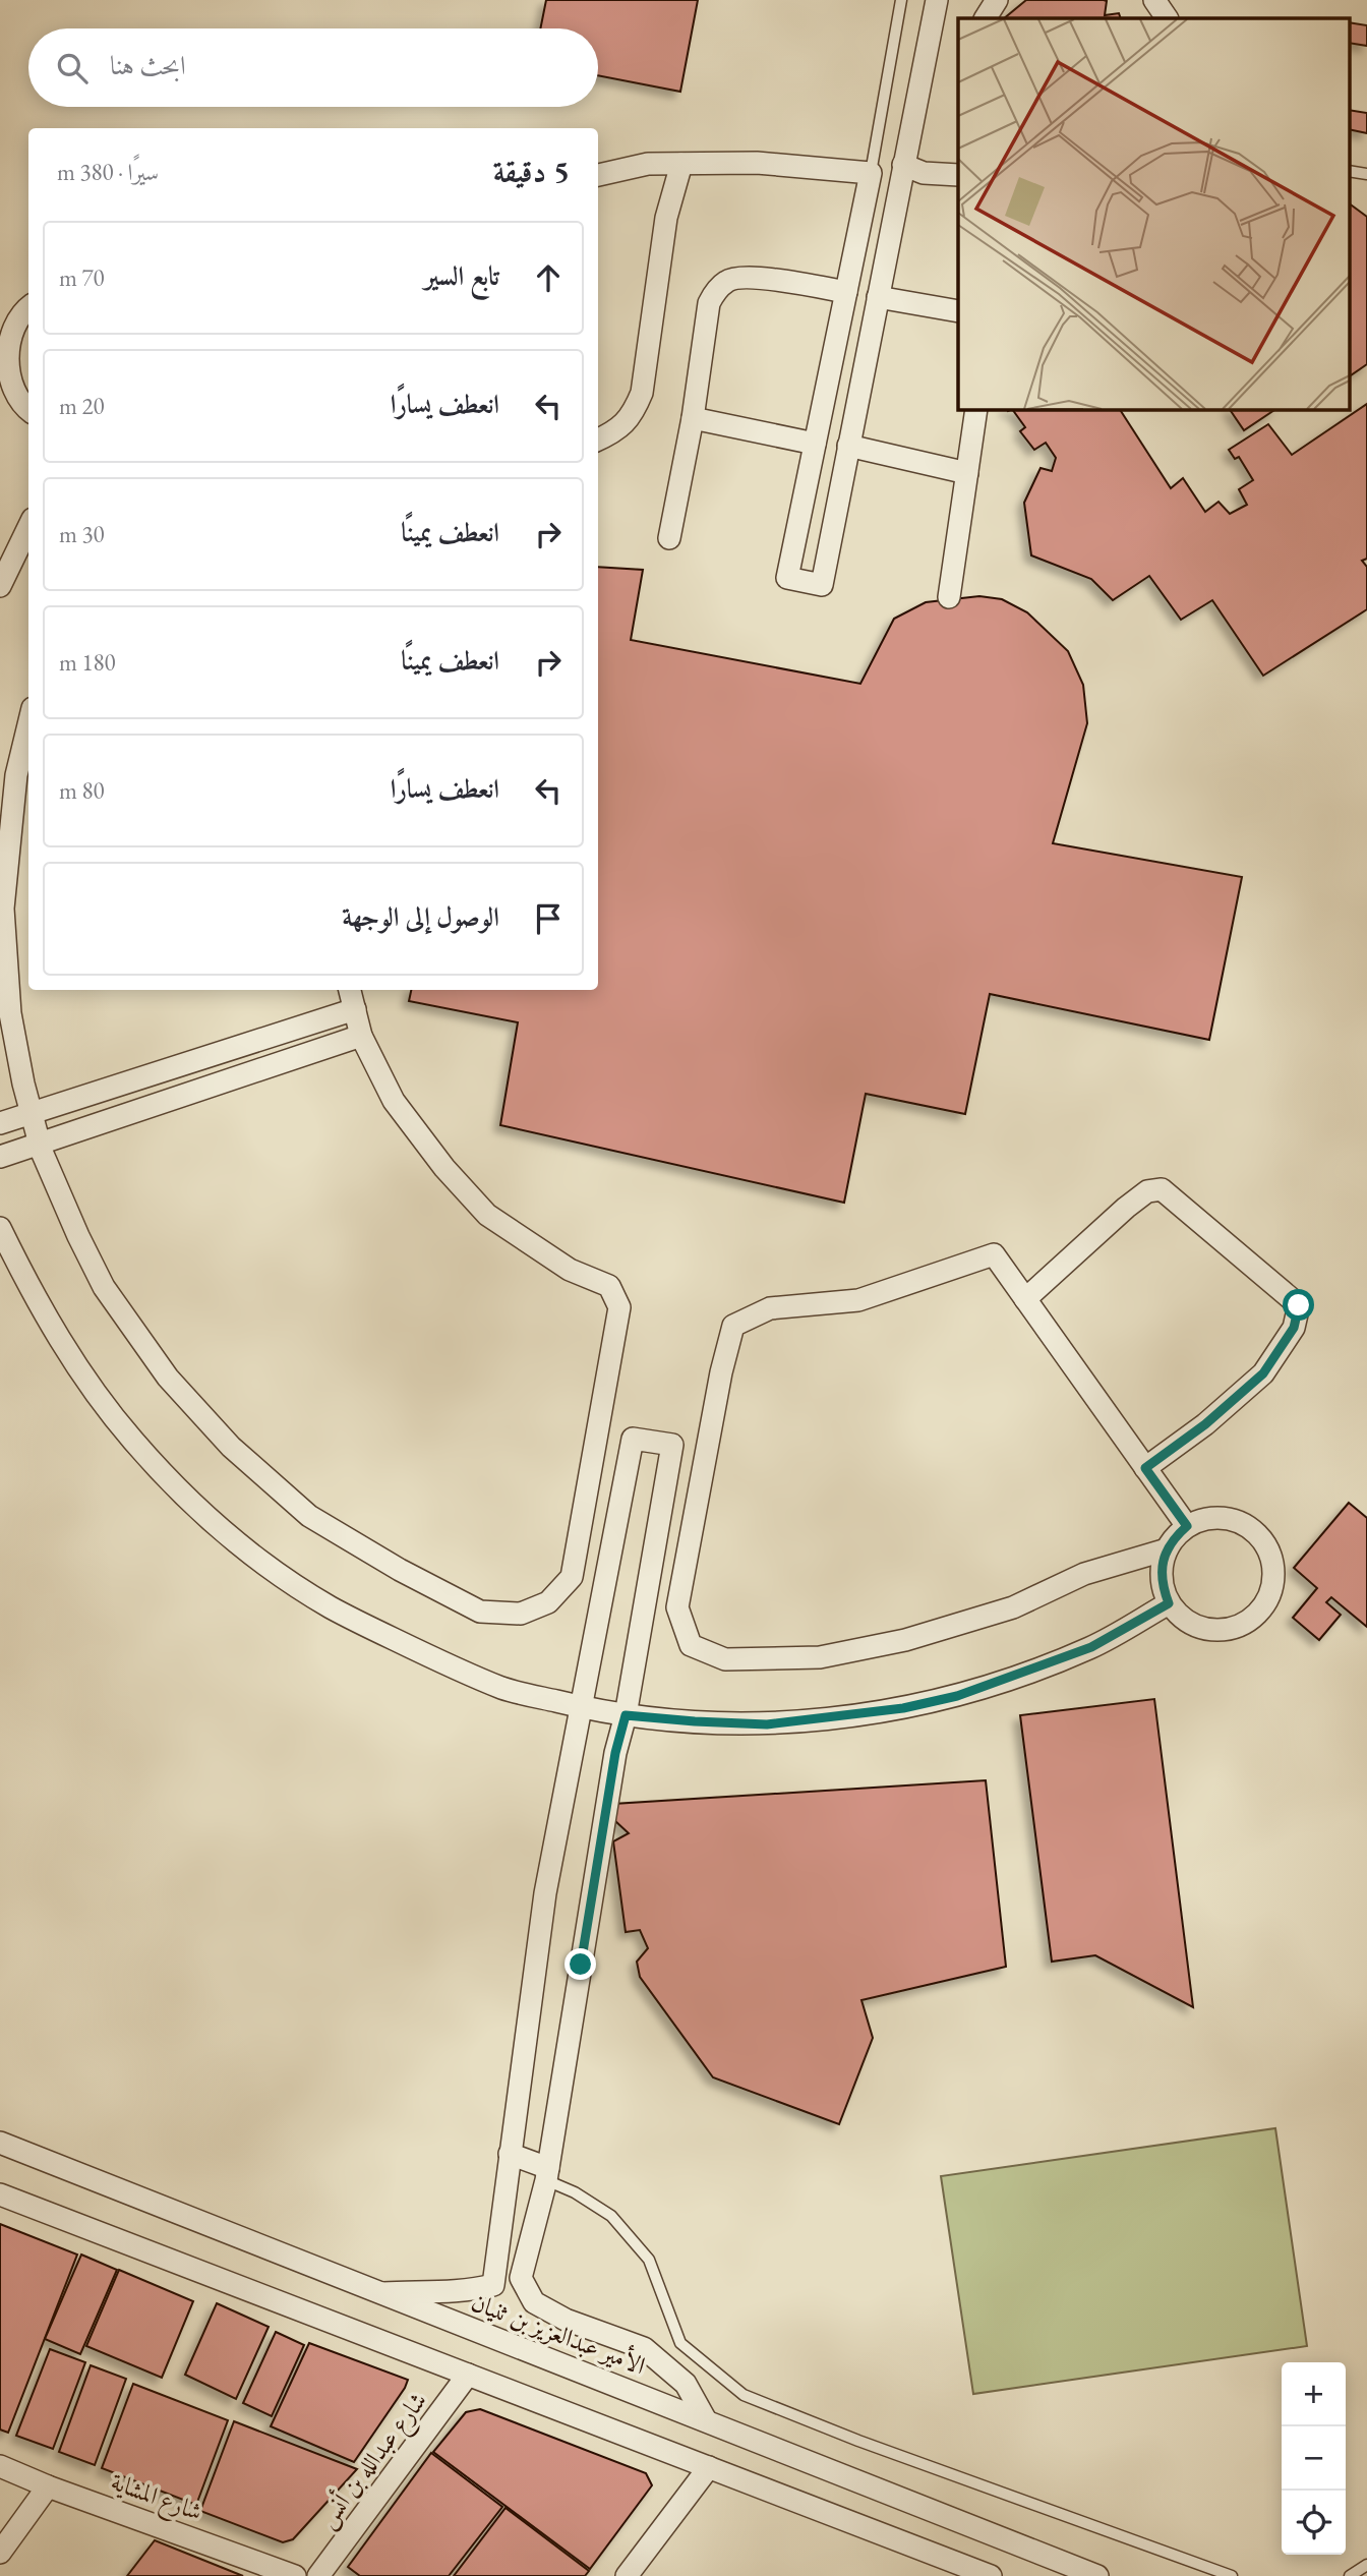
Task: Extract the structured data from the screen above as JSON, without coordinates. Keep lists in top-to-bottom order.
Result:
{
  "streets": {
    "street": ["الأمير عبدالعزيز بن ثنيان", "شارع عبدالله بن أنس", "شارع المشاية"]
  },
  "page": {
    "search": "ابحث هنا",
    "heading": ["5 دقيقة", "سيرًا · 380 m"],
    "list": [
      ["تابع السير", "70 m"],
      ["انعطف يسارًا", "20 m"],
      ["انعطف يمينًا", "30 m"],
      ["انعطف يمينًا", "180 m"],
      ["انعطف يسارًا", "80 m"],
      "الوصول إلى الوجهة"
    ],
    "map_buttons": ["+", "−"]
  }
}
